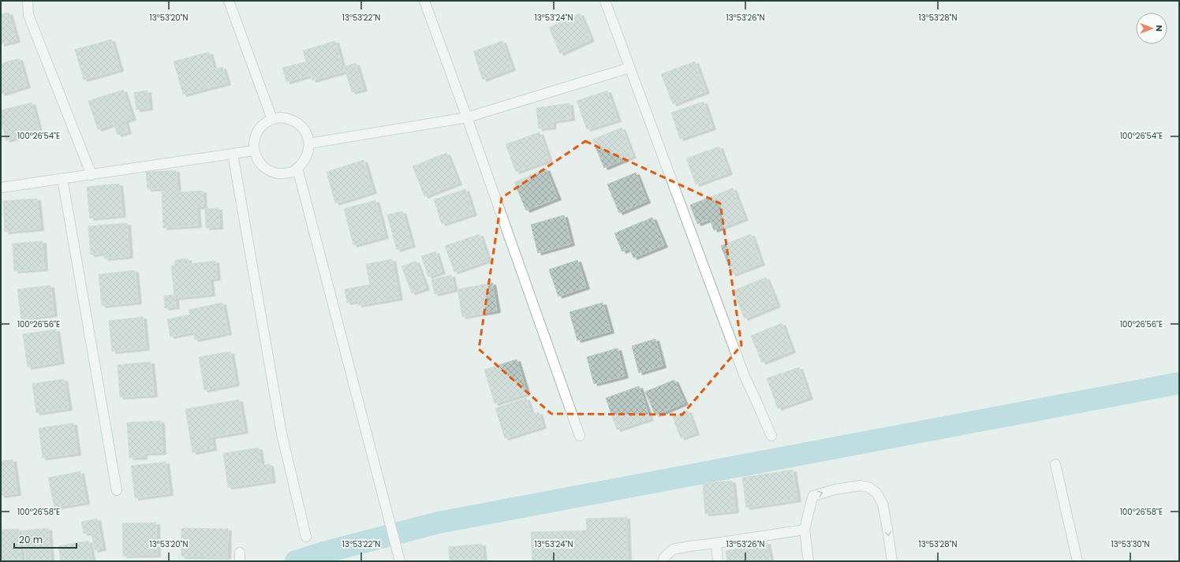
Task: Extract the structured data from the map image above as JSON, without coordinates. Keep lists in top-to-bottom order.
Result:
{
  "scale_bar": "20 m",
  "north": "right",
  "coordinates": [
    "13°53'20\"N",
    "13°53'22\"N",
    "13°53'24\"N",
    "13°53'26\"N",
    "13°53'28\"N",
    "100°26'54\"E",
    "100°26'56\"E",
    "100°26'58\"E",
    "13°53'30\"N"
  ]
}
